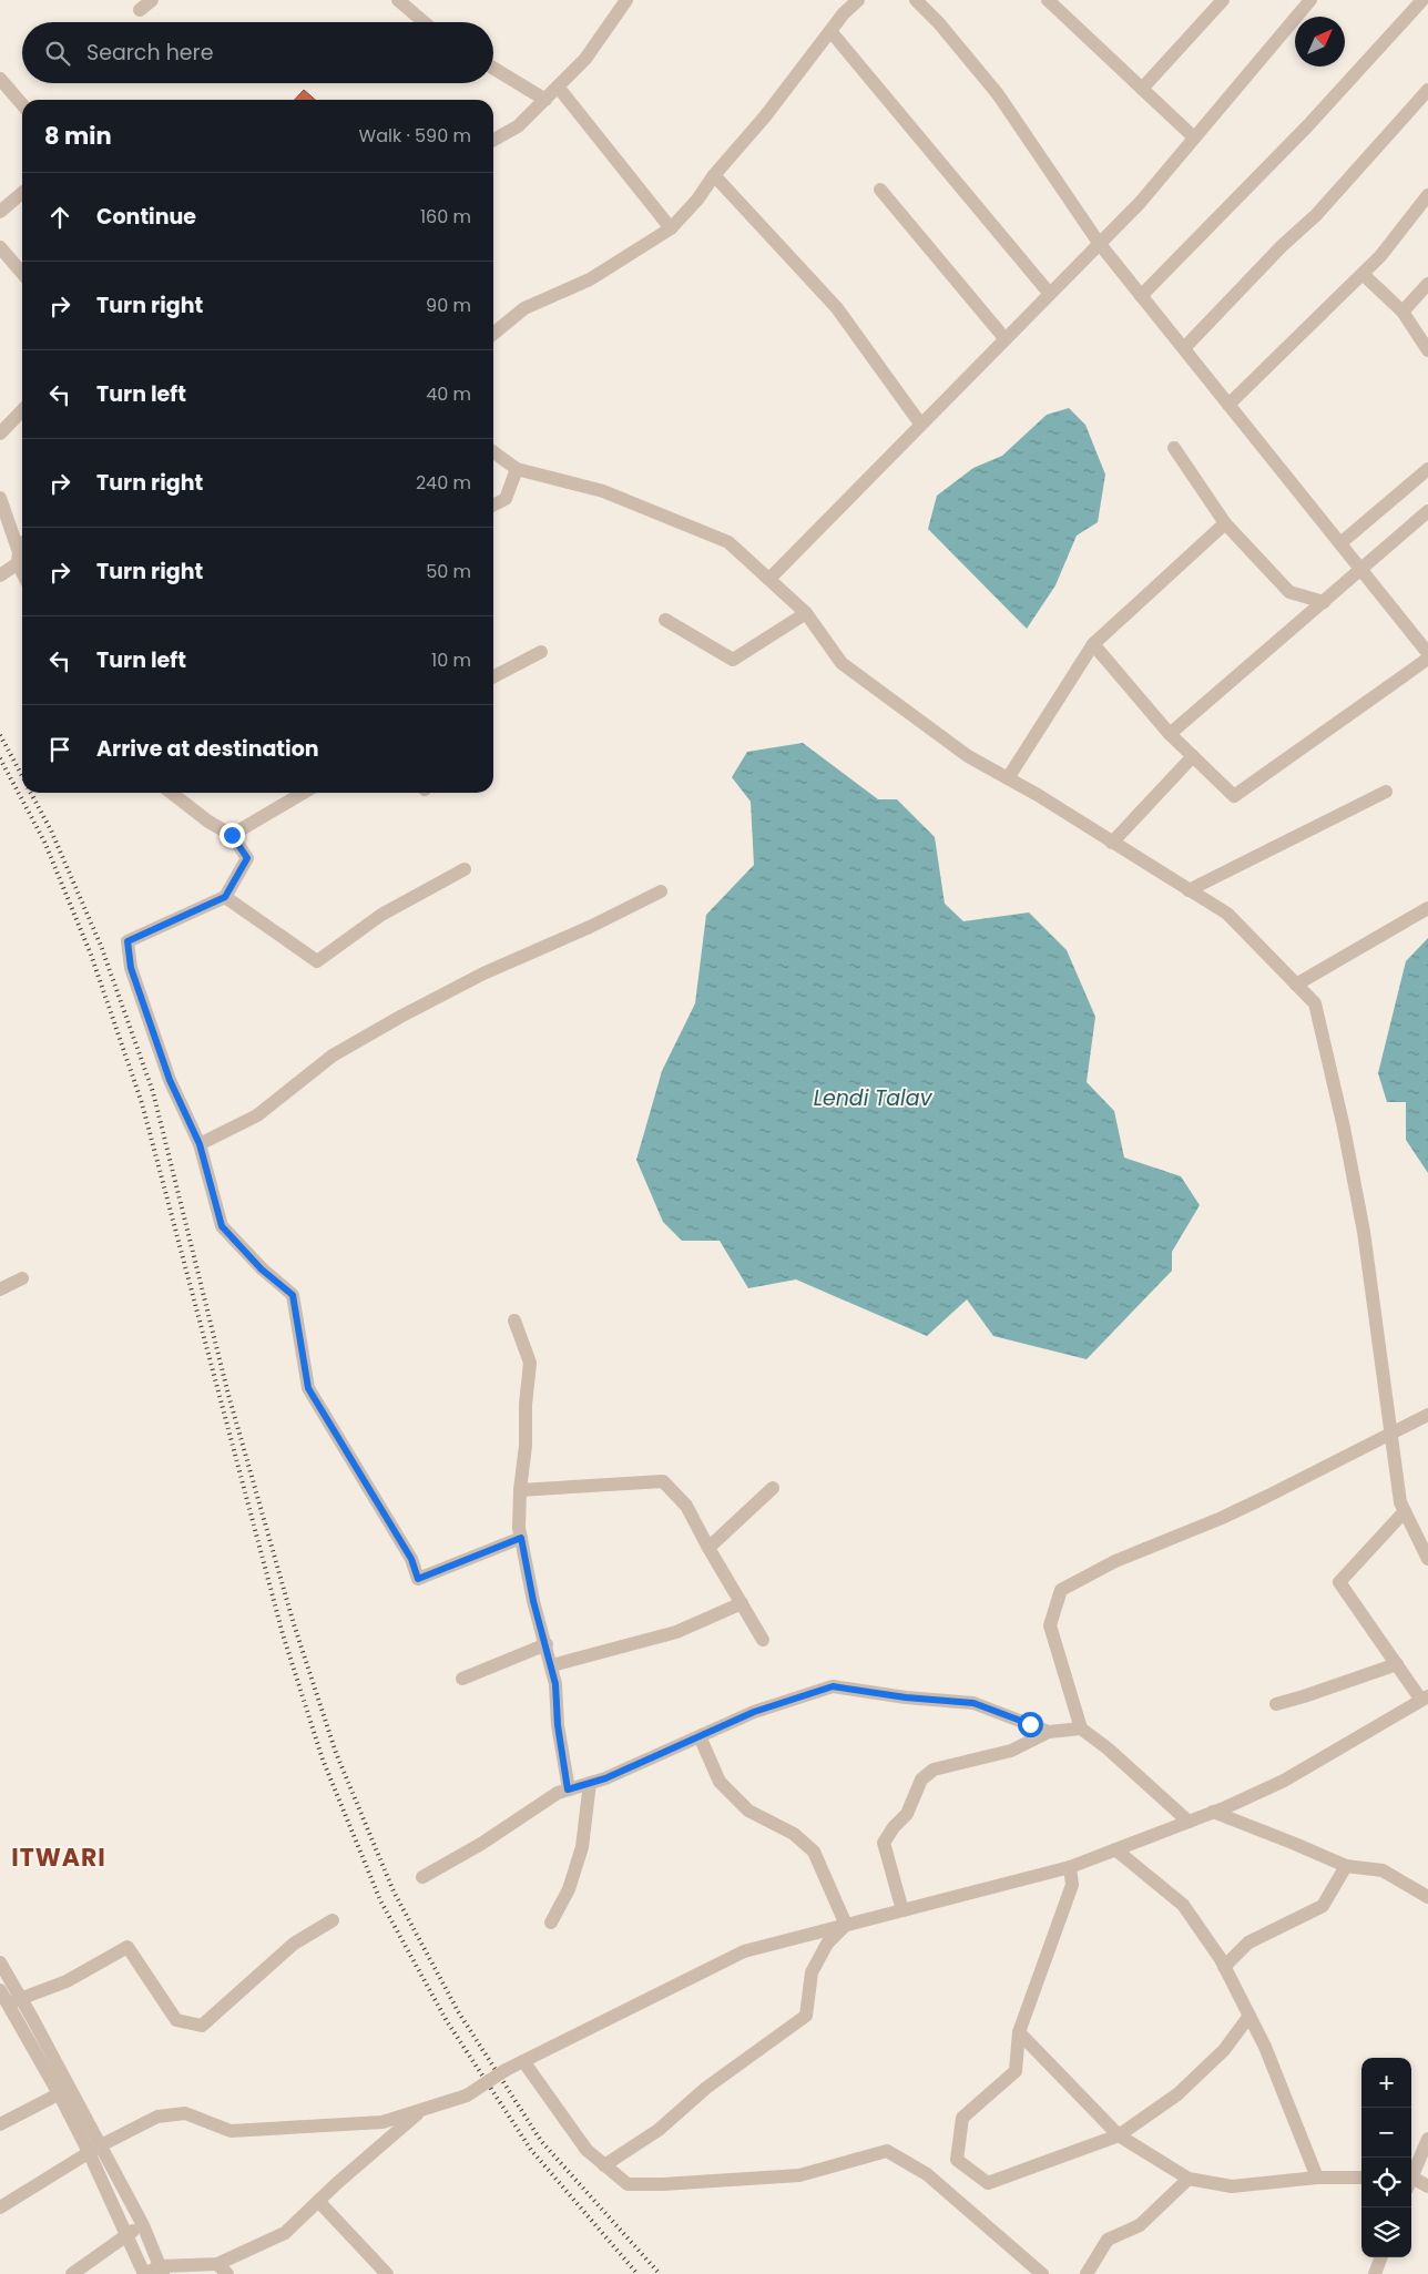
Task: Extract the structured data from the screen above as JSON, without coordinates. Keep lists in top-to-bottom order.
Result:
{
  "districts": ["ITWARI"],
  "water": ["Lendi Talav"],
  "north": "top right",
  "page": {
    "search": "Search here",
    "heading": ["8 min", "Walk · 590 m"],
    "list": [
      ["Continue", "160 m"],
      ["Turn right", "90 m"],
      ["Turn left", "40 m"],
      ["Turn right", "240 m"],
      ["Turn right", "50 m"],
      ["Turn left", "10 m"],
      "Arrive at destination"
    ],
    "map_buttons": ["+", "−"]
  }
}
